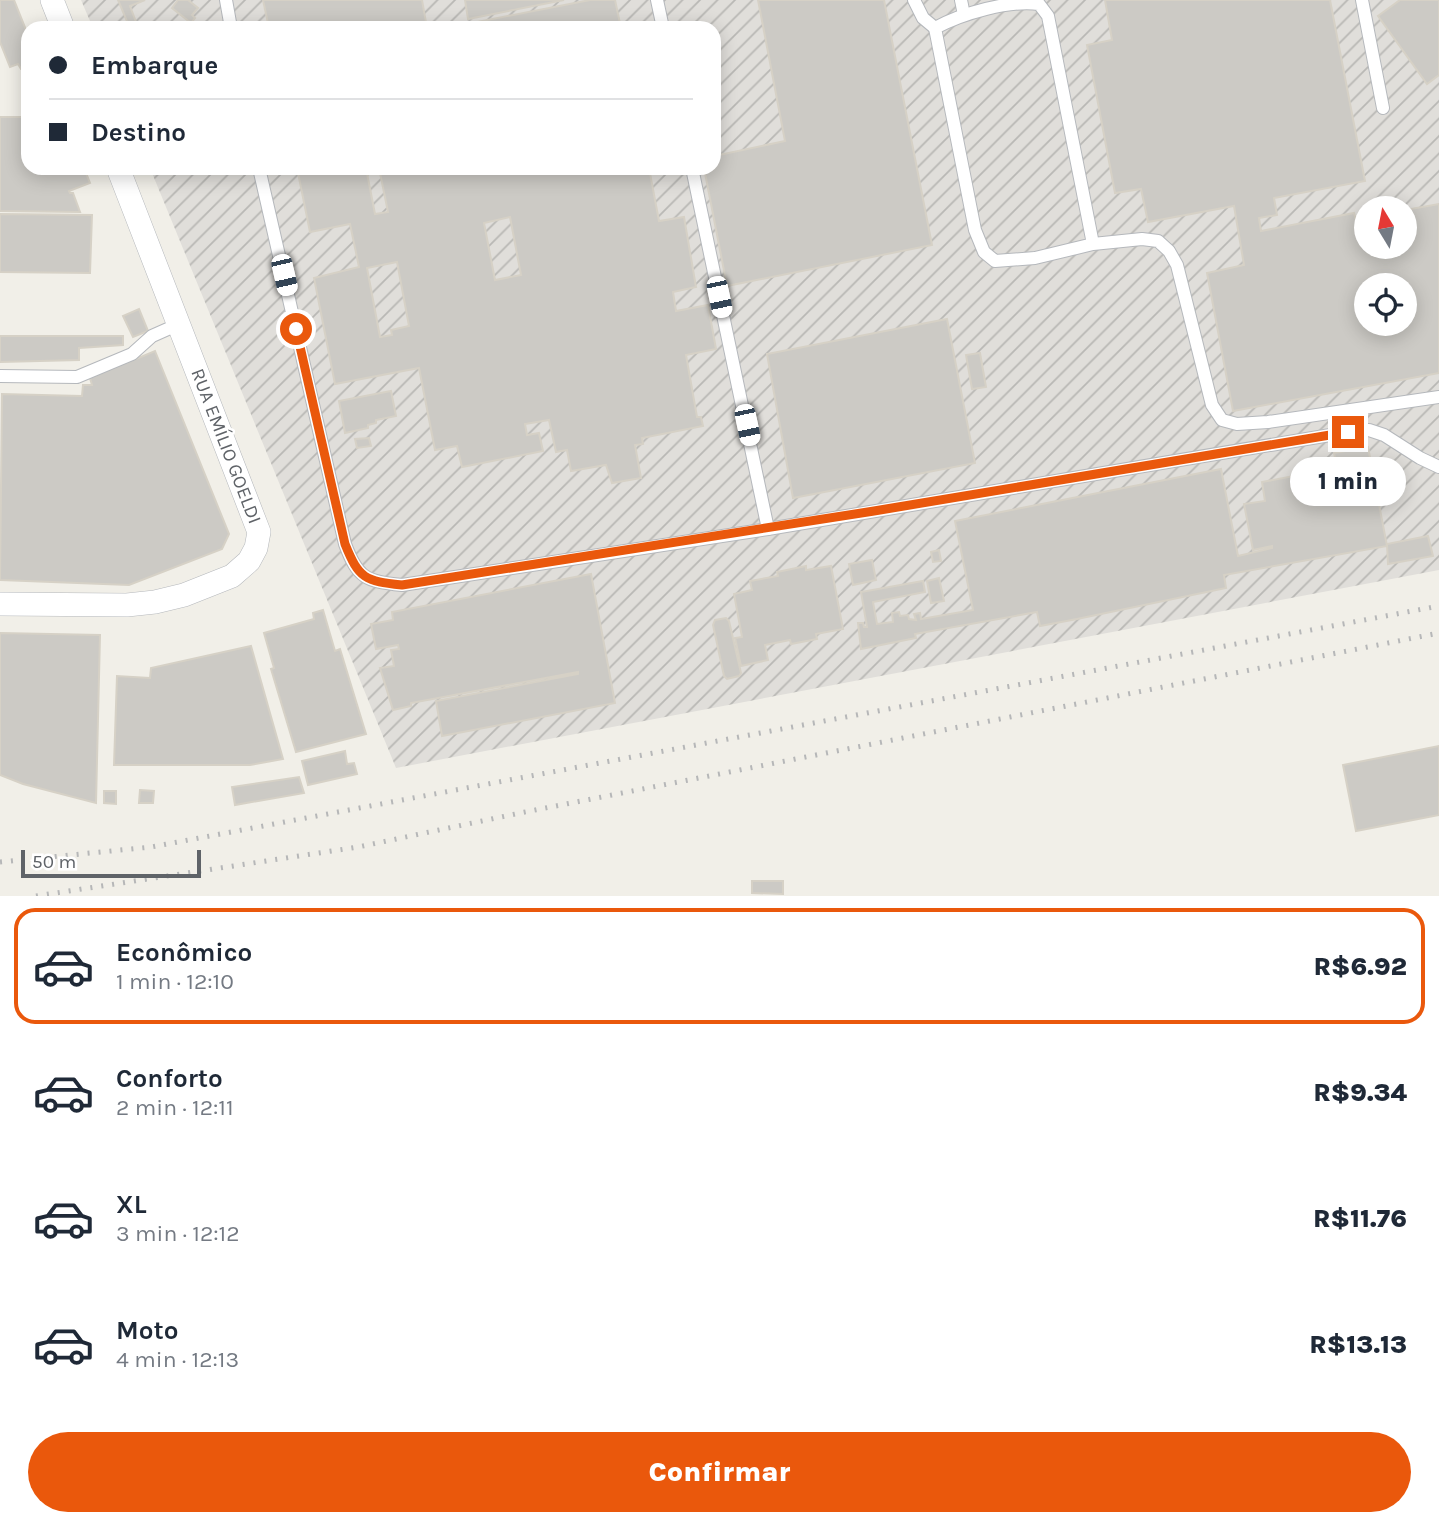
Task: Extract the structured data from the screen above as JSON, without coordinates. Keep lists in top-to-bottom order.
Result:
{
  "streets": {
    "street": ["RUA EMÍLIO GOELDI"]
  },
  "scale_bar": "50 m",
  "north": "top",
  "page": {
    "banner": ["Embarque", "Destino"],
    "bubble": "1 min",
    "scale": "50 m",
    "list": [
      {
        "name": "Econômico",
        "note": "1 min · 12:10",
        "value": "R$6.92"
      },
      {
        "name": "Conforto",
        "note": "2 min · 12:11",
        "value": "R$9.34"
      },
      {
        "name": "XL",
        "note": "3 min · 12:12",
        "value": "R$11.76"
      },
      {
        "name": "Moto",
        "note": "4 min · 12:13",
        "value": "R$13.13"
      }
    ],
    "buttons": "Confirmar"
  }
}
